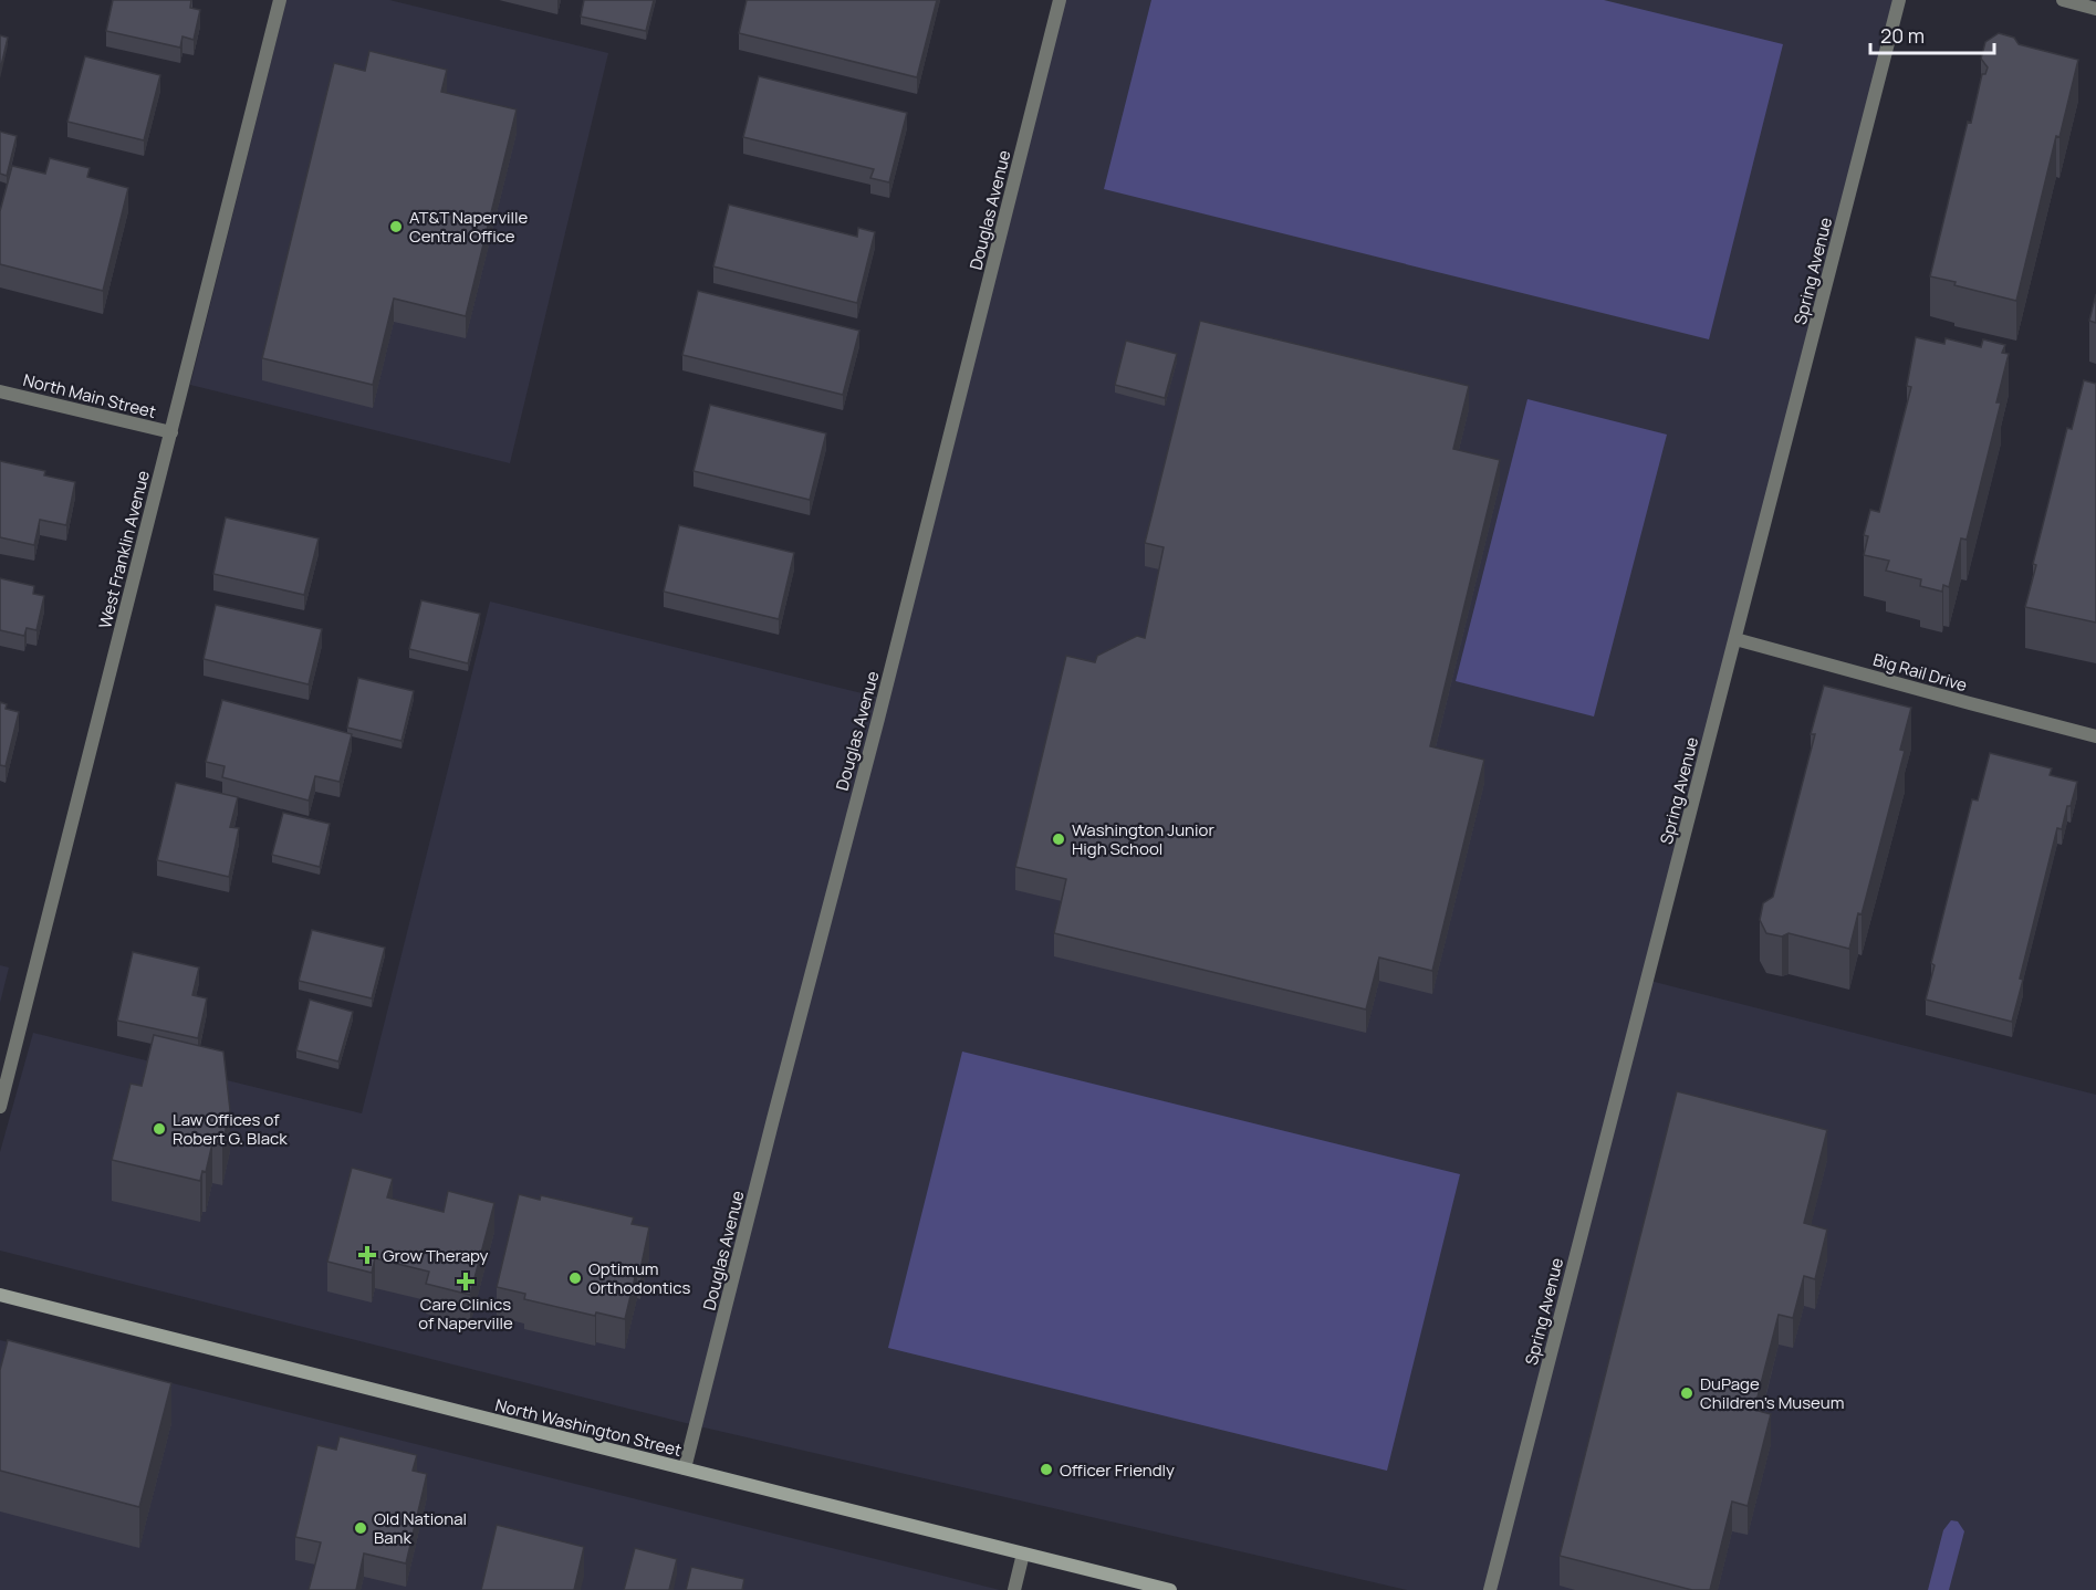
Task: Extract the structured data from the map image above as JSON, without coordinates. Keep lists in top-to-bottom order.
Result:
{
  "streets": {
    "main road": ["North Washington Street"],
    "street": [
      "Douglas Avenue",
      "Spring Avenue",
      "North Main Street",
      "West Franklin Avenue",
      "Big Rail Drive"
    ]
  },
  "crossings": [
    ["Douglas Avenue", "North Washington Street"],
    ["Spring Avenue", "Big Rail Drive"],
    ["North Main Street", "West Franklin Avenue"]
  ],
  "places": {
    "other": [
      "AT&T Naperville Central Office",
      "Washington Junior High School",
      "Law Offices of Robert G. Black",
      "Optimum Orthodontics",
      "DuPage Children's Museum",
      "Officer Friendly",
      "Old National Bank"
    ],
    "health": ["Grow Therapy", "Care Clinics of Naperville"]
  },
  "scale_bar": "20 m"
}
